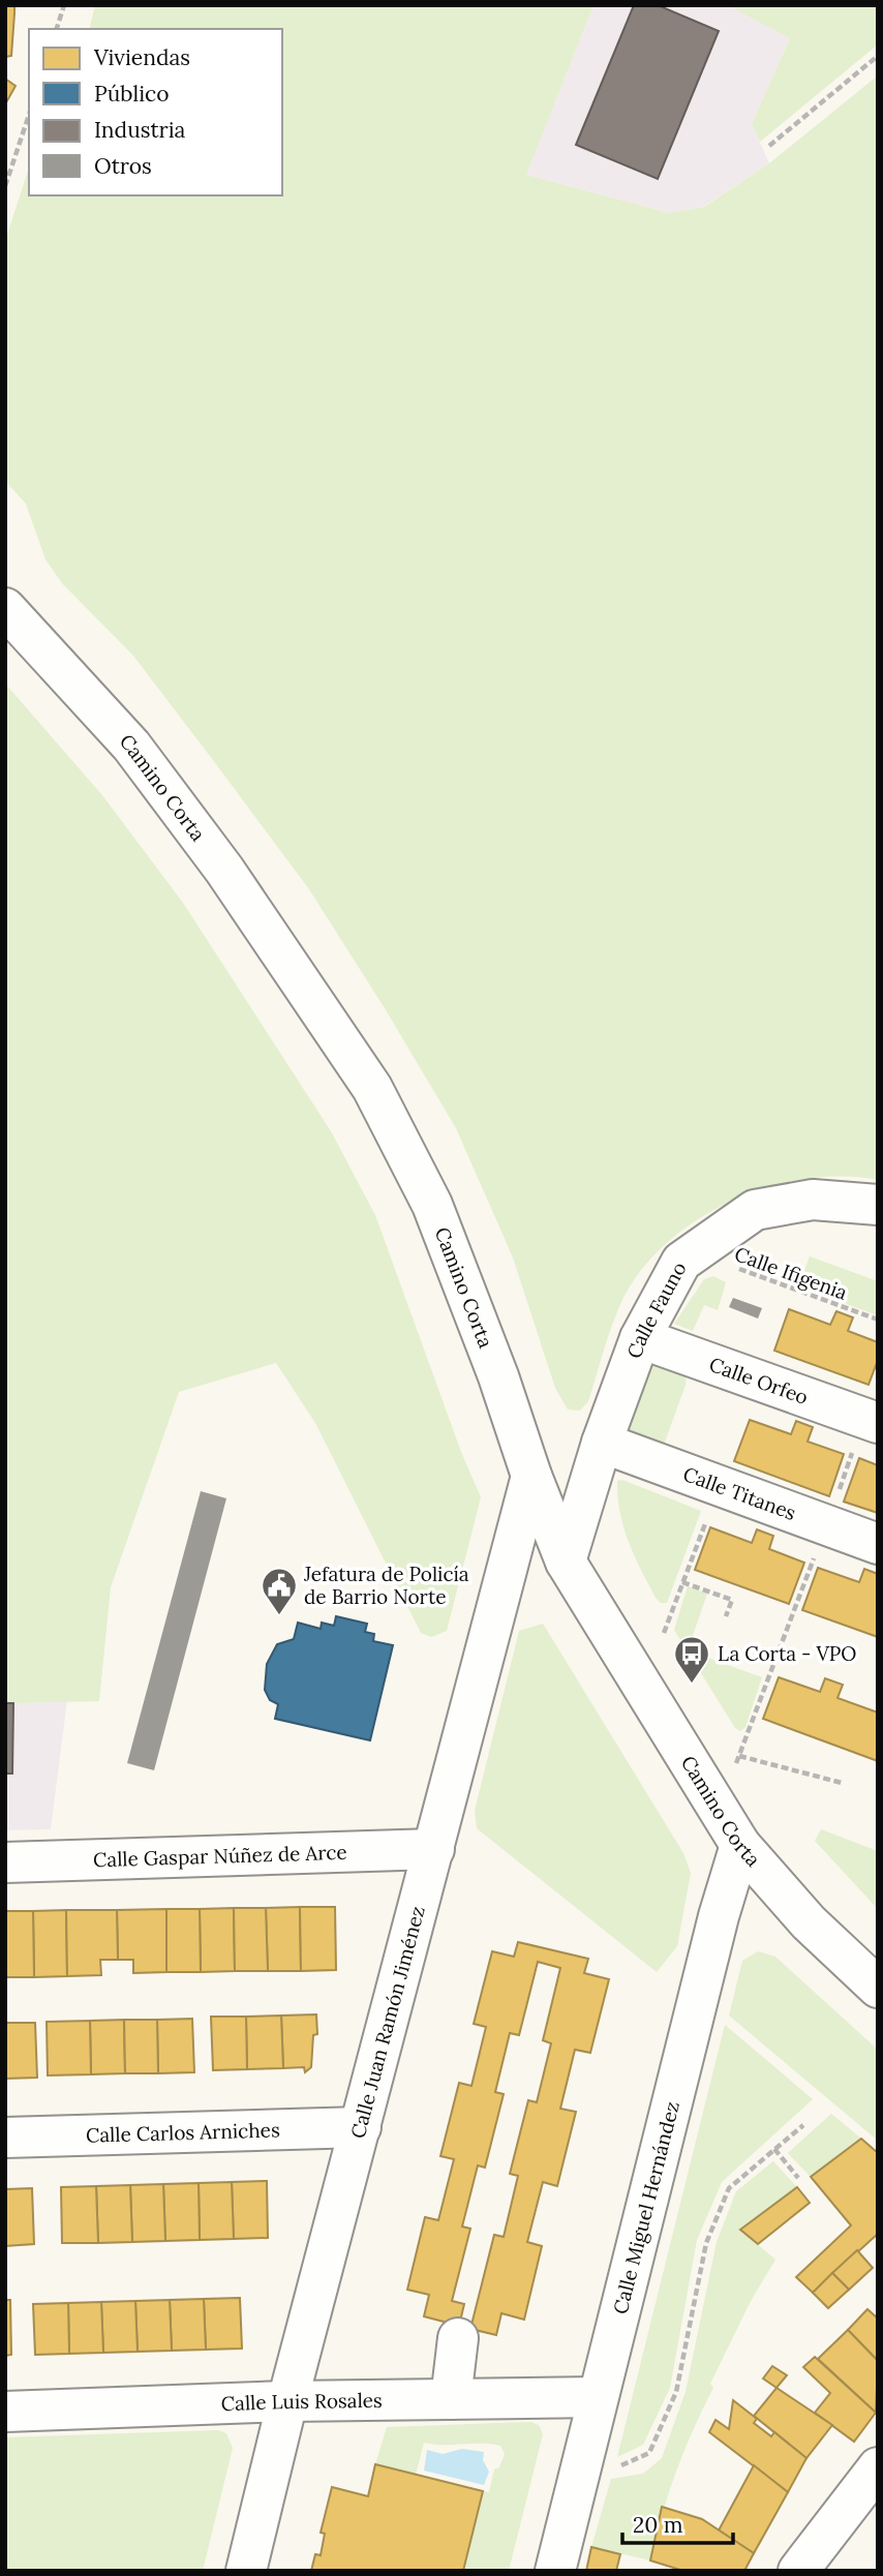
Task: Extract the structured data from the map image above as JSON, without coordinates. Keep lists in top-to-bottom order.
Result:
{
  "streets": {
    "street": [
      "Camino Corta",
      "Calle Fauno",
      "Calle Orfeo",
      "Calle Titanes",
      "Calle Gaspar Núñez de Arce",
      "Calle Juan Ramón Jiménez",
      "Calle Carlos Arniches",
      "Calle Miguel Hernández",
      "Calle Luis Rosales"
    ],
    "path": ["Calle Ifigenia"]
  },
  "crossings": [
    ["Camino Corta", "Calle Fauno"],
    ["Camino Corta", "Calle Juan Ramón Jiménez"],
    ["Camino Corta", "Calle Miguel Hernández"],
    ["Calle Ifigenia", "Calle Fauno"],
    ["Calle Fauno", "Calle Orfeo"],
    ["Calle Fauno", "Calle Titanes"],
    ["Calle Gaspar Núñez de Arce", "Calle Juan Ramón Jiménez"],
    ["Calle Juan Ramón Jiménez", "Calle Carlos Arniches"],
    ["Calle Juan Ramón Jiménez", "Calle Luis Rosales"],
    ["Calle Miguel Hernández", "Calle Luis Rosales"]
  ],
  "places": {
    "public building": ["Jefatura de Policía de Barrio Norte"],
    "bus stop": ["La Corta - VPO"]
  },
  "legend": [
    "Viviendas",
    "Público",
    "Industria",
    "Otros"
  ],
  "scale_bar": "20 m"
}
